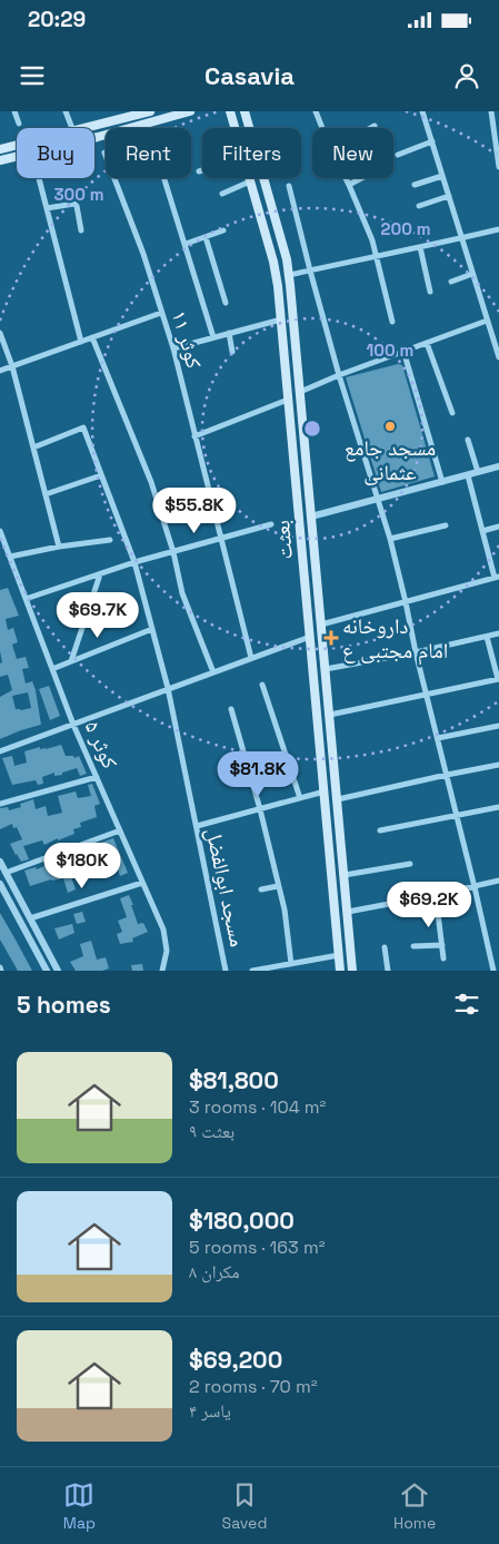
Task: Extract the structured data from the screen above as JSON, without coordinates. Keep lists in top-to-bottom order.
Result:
{
  "streets": {
    "main road": ["بعثت"],
    "street": ["کوثر ۱۱", "کوثر ۵", "مسجد ابوالفضل"]
  },
  "places": {
    "other": ["مسجد جامع عثمانی"],
    "health": ["داروخانه امام مجتبی ع"]
  },
  "page": {
    "status": "20:29",
    "header": "Casavia",
    "chip": [
      "Buy",
      "Rent",
      "Filters",
      "New"
    ],
    "price": [
      "$55.8K",
      "$69.7K",
      "$81.8K",
      "$180K",
      "$69.2K"
    ],
    "heading": "5 homes",
    "list": [
      {
        "name": "$81,800",
        "note": "3 rooms · 104 m² · بعثت ۹"
      },
      {
        "name": "$180,000",
        "note": "5 rooms · 163 m² · مکران ۸"
      },
      {
        "name": "$69,200",
        "note": "2 rooms · 70 m² · یاسر ۴"
      }
    ],
    "tabs": ["Map", "Saved", "Home"]
  },
  "rings": ["300 m", "200 m", "100 m"]
}
